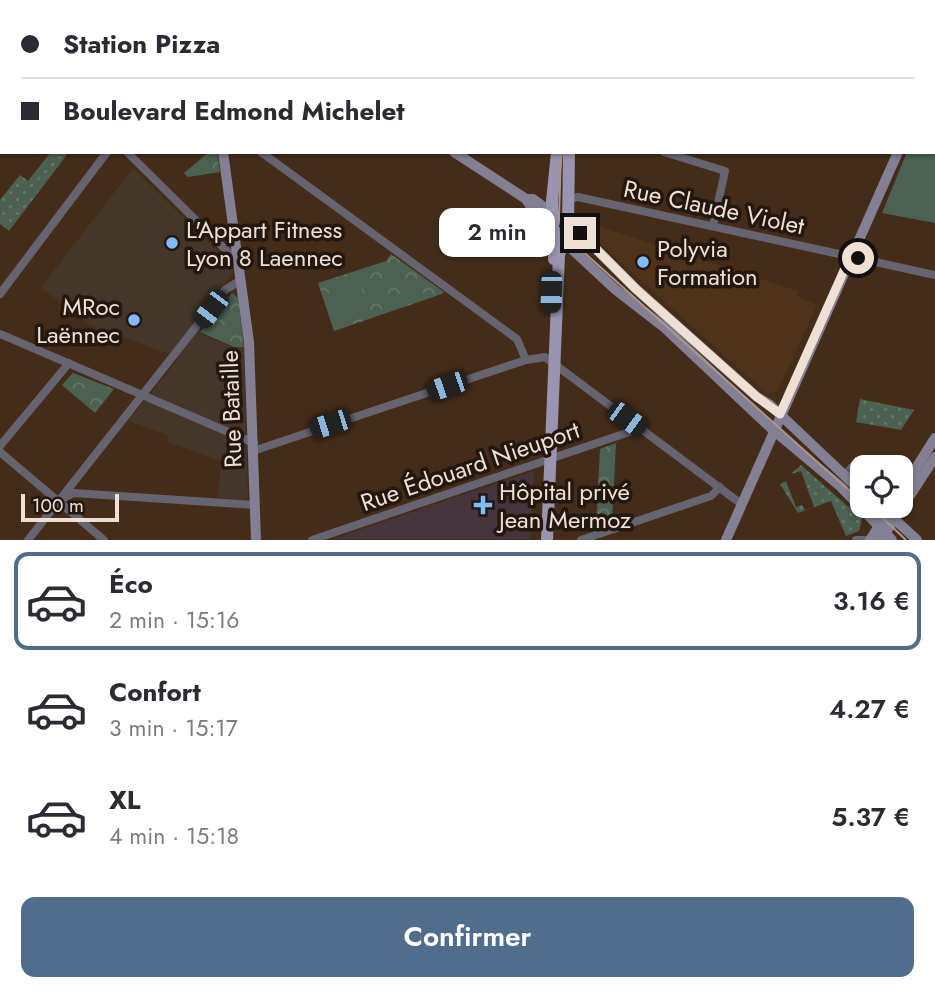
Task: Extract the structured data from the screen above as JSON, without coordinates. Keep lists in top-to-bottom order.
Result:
{
  "streets": {
    "street": ["Rue Claude Violet", "Rue Bataille", "Rue Édouard Nieuport"]
  },
  "places": {
    "other": ["L'Appart Fitness Lyon 8 Laennec", "Polyvia Formation", "MRoc Laënnec"],
    "health": ["Hôpital privé Jean Mermoz"]
  },
  "scale_bar": "100 m",
  "page": {
    "banner": ["Station Pizza", "Boulevard Edmond Michelet"],
    "bubble": "2 min",
    "scale": "100 m",
    "list": [
      {
        "name": "Éco",
        "note": "2 min · 15:16",
        "value": "3.16 €"
      },
      {
        "name": "Confort",
        "note": "3 min · 15:17",
        "value": "4.27 €"
      },
      {
        "name": "XL",
        "note": "4 min · 15:18",
        "value": "5.37 €"
      }
    ],
    "buttons": "Confirmer"
  }
}
